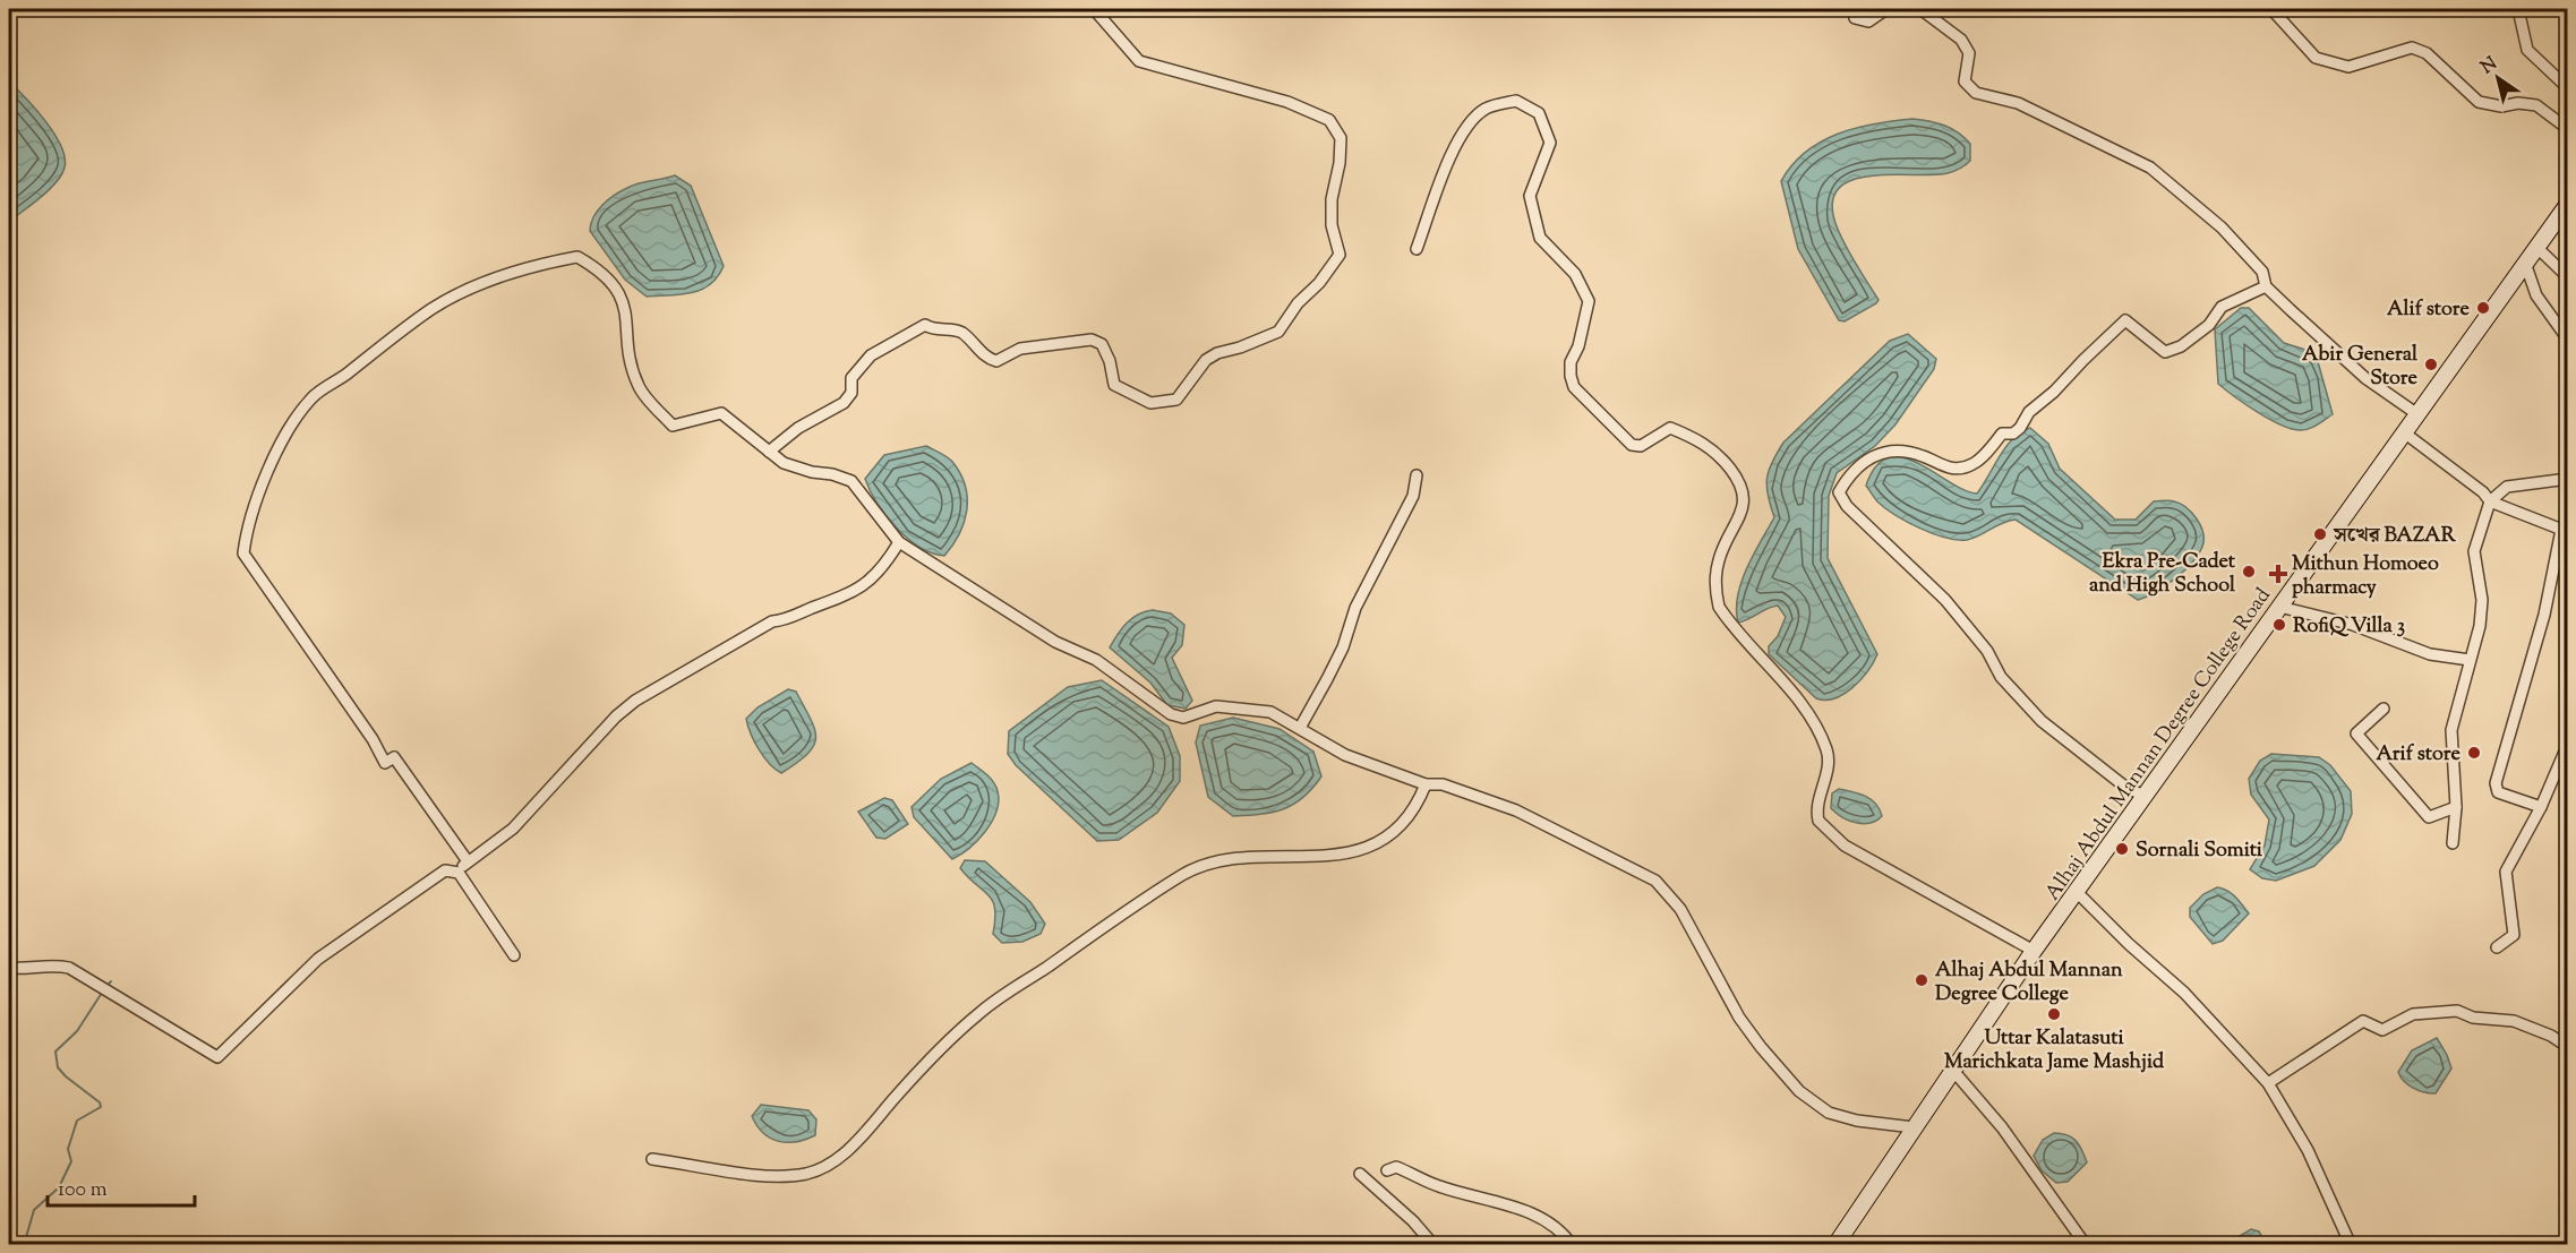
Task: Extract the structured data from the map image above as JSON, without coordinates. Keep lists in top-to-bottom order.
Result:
{
  "streets": {
    "street": ["Alhaj Abdul Mannan Degree College Road"]
  },
  "places": {
    "other": [
      "Alif store",
      "Abir General Store",
      "সখের BAZAR",
      "Ekra Pre-Cadet and High School",
      "RofiQ Villa 3",
      "Arif store",
      "Sornali Somiti",
      "Alhaj Abdul Mannan Degree College",
      "Uttar Kalatasuti Marichkata Jame Mashjid"
    ],
    "health": ["Mithun Homoeo pharmacy"]
  },
  "scale_bar": "100 m",
  "north": "top left"
}
